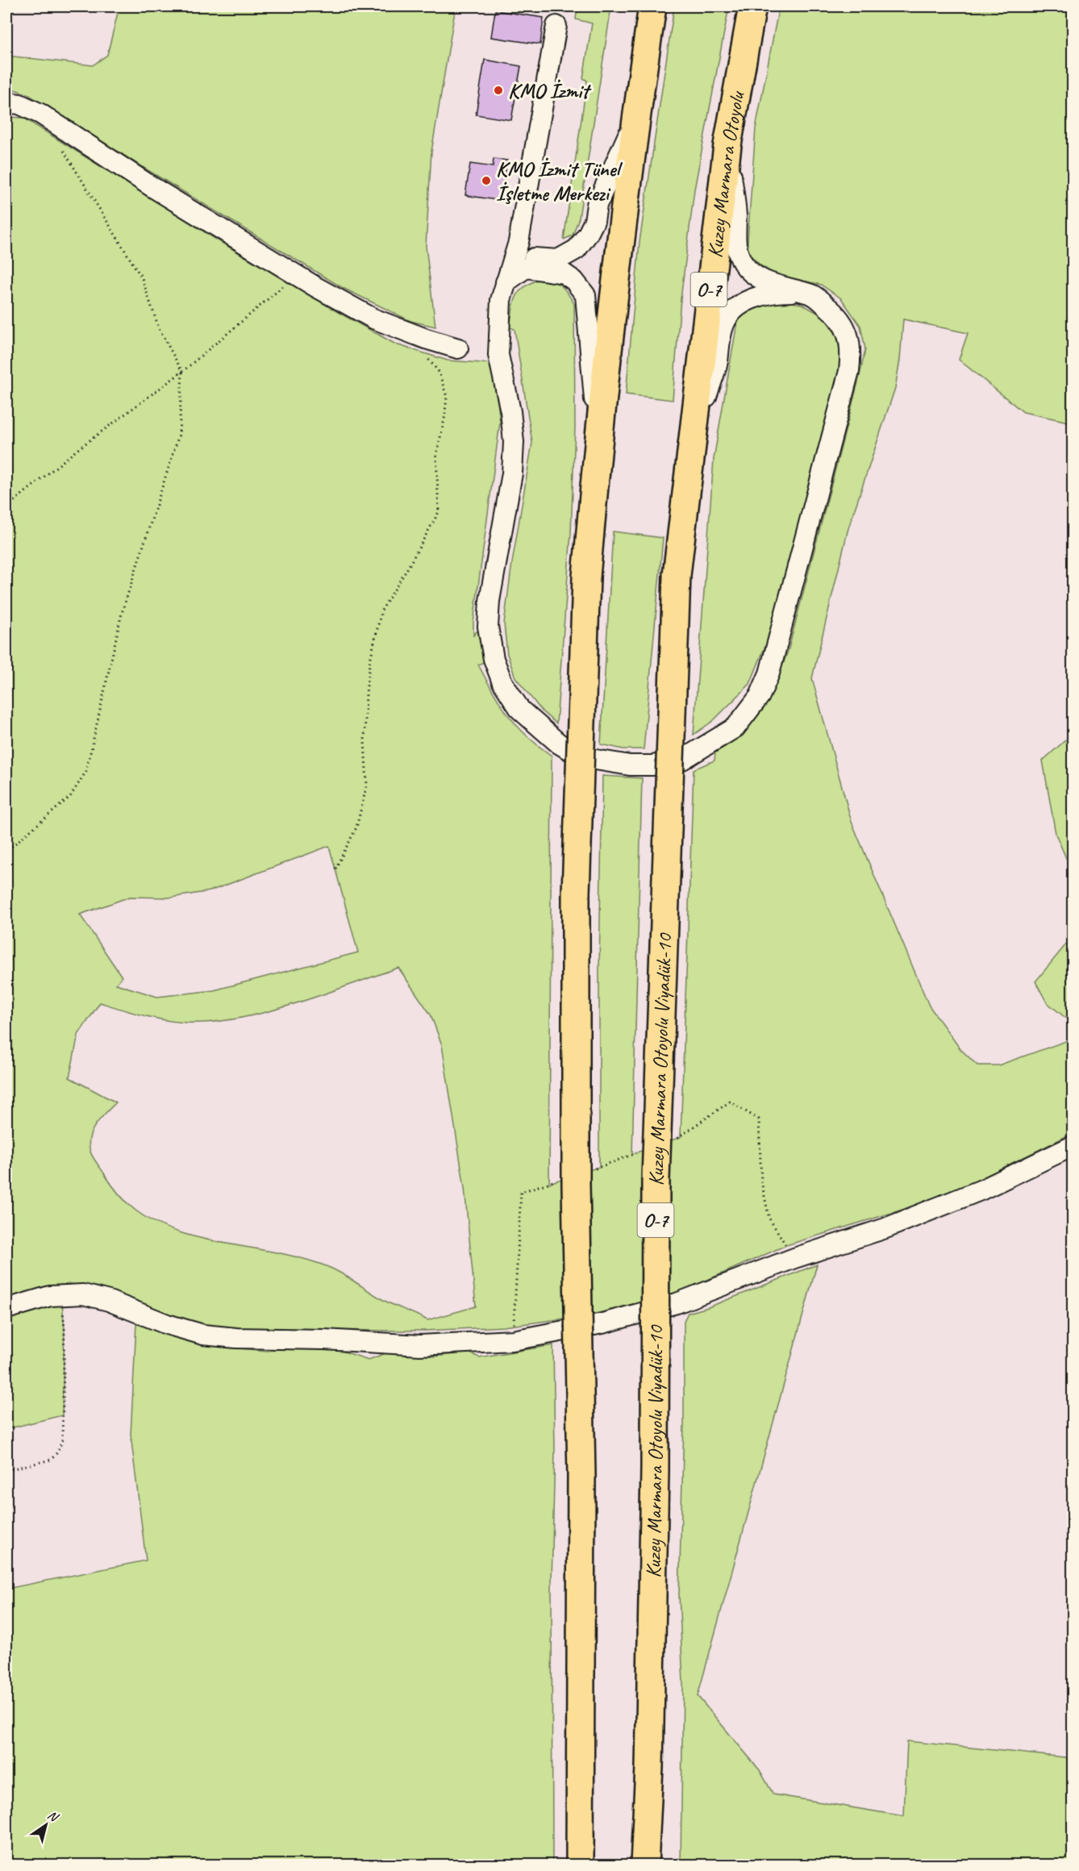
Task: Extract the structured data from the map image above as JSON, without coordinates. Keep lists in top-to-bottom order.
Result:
{
  "streets": {
    "highway": ["Kuzey Marmara Otoyolu", "O-7", "Kuzey Marmara Otoyolu Viyadük-10"]
  },
  "crossings": [
    ["Kuzey Marmara Otoyolu", "Kuzey Marmara Otoyolu Viyadük-10"]
  ],
  "places": ["KMO İzmit", "KMO İzmit Tünel İşletme Merkezi"],
  "north": "top right"
}
